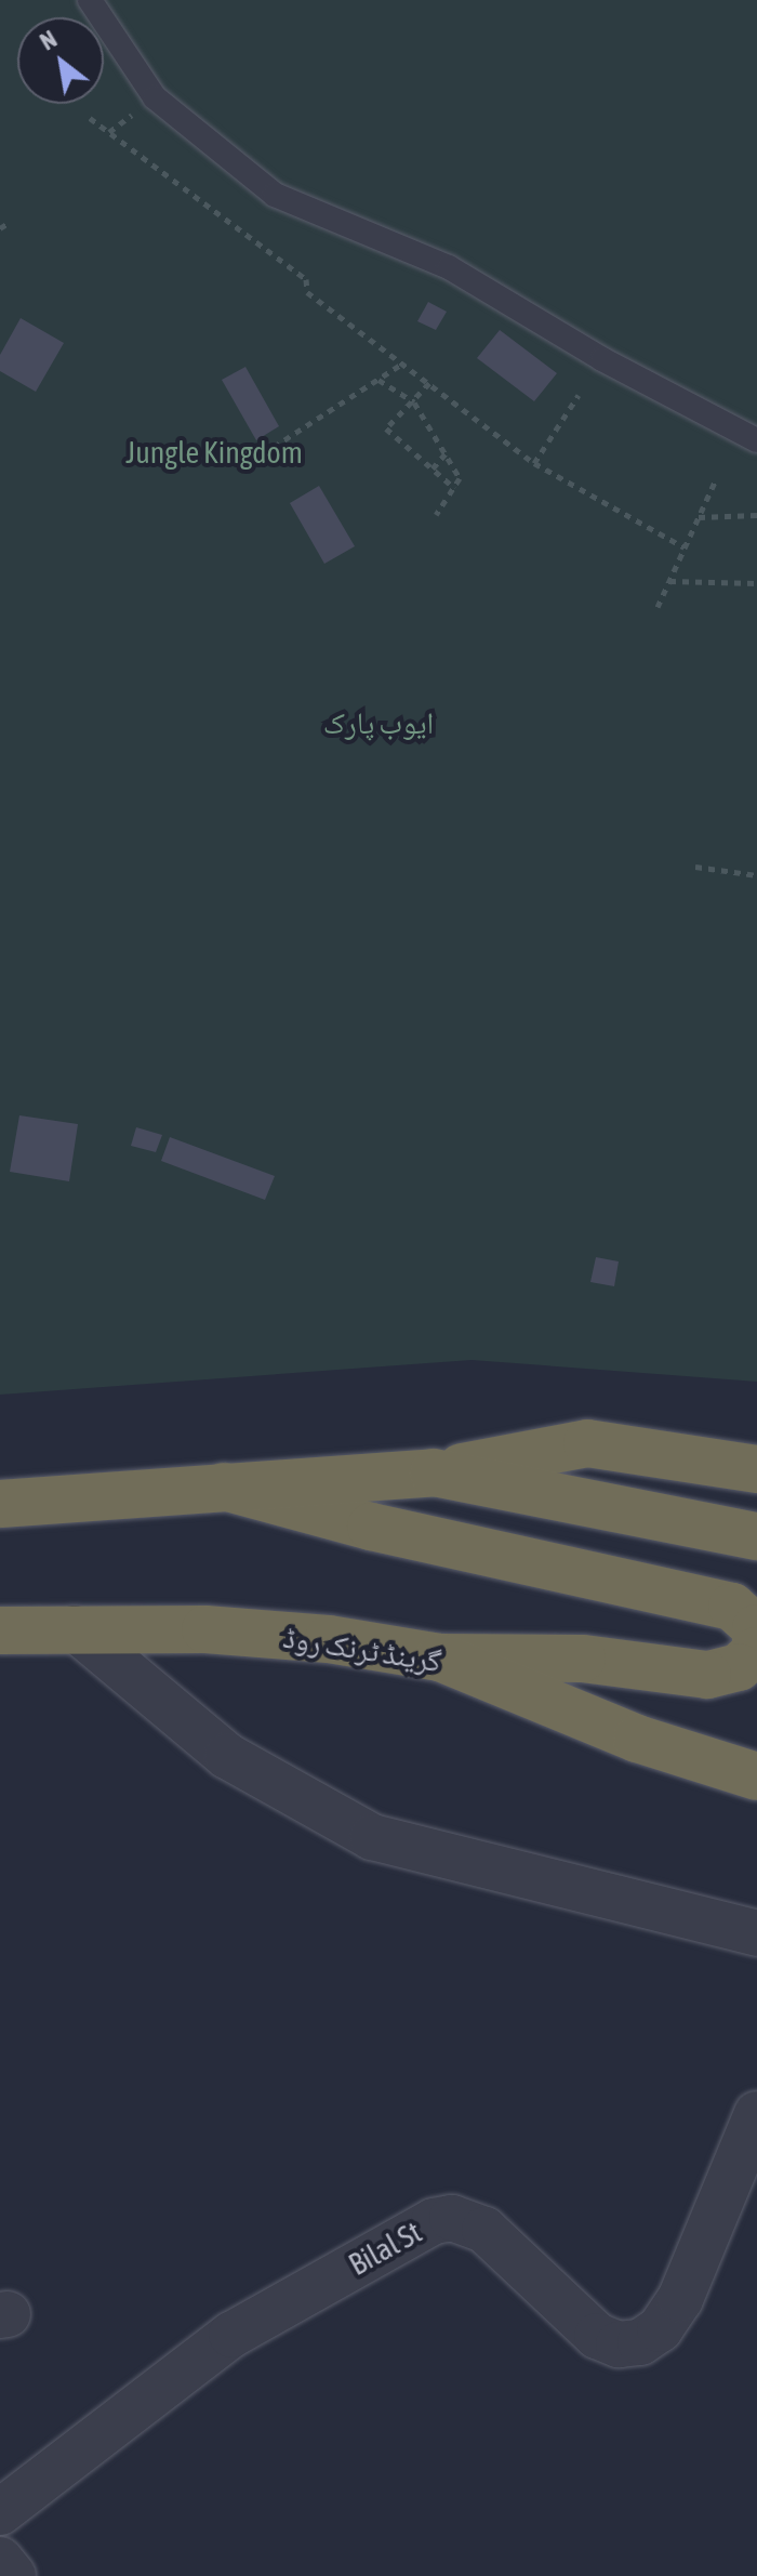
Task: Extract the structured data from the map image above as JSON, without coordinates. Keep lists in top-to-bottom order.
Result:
{
  "streets": {
    "highway": ["گرینڈ ٹرنک روڈ"],
    "street": ["Bilal St"]
  },
  "parks": ["Jungle Kingdom", "ایوب پارک"],
  "north": "top left"
}
